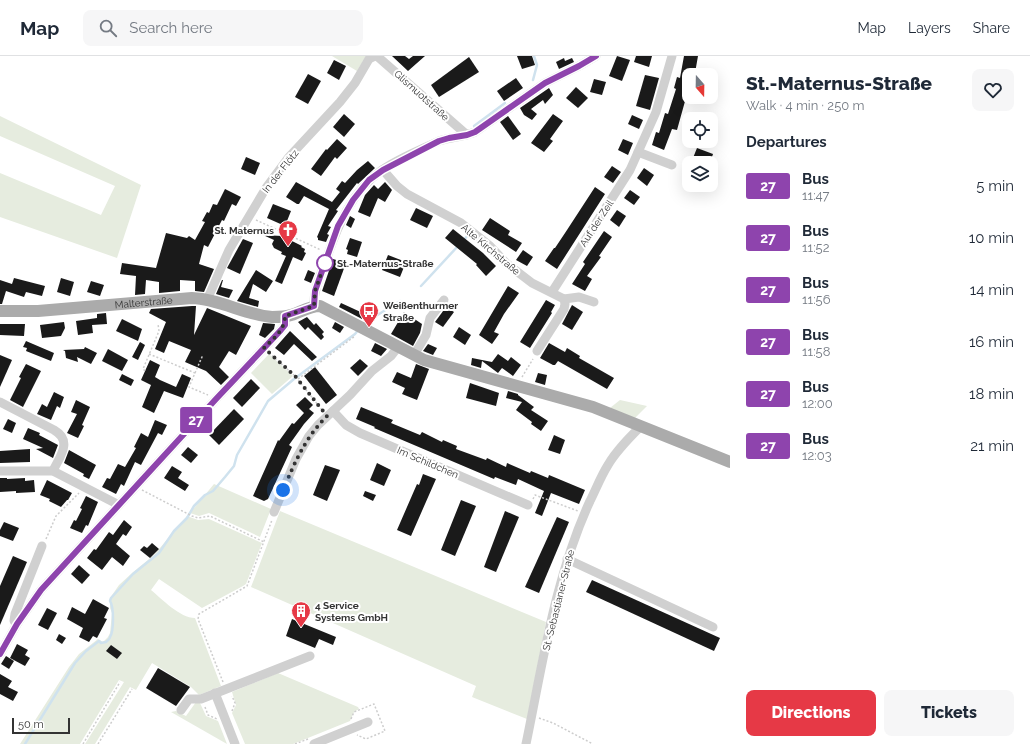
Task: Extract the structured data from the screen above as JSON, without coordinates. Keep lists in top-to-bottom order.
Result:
{
  "streets": {
    "main road": ["Malterstraße"],
    "street": [
      "Glismuotstraße",
      "In der Flötz",
      "Auf der Zeil",
      "Alte Kirchstraße",
      "Im Schildchen",
      "St.-Sebastianer-Straße"
    ]
  },
  "crossings": [
    ["Glismuotstraße", "In der Flötz"],
    ["In der Flötz", "Malterstraße"],
    ["Auf der Zeil", "Alte Kirchstraße"]
  ],
  "places": {
    "church": ["St. Maternus"],
    "other": ["St.-Maternus-Straße"],
    "bus stop": ["Weißenthurmer Straße"],
    "building": ["4 Service Systems GmbH"]
  },
  "lines": ["bus line 27"],
  "scale_bar": "50 m",
  "north": "bottom",
  "page": {
    "header": "Map",
    "search": "Search here",
    "nav": ["Map", "Layers", "Share"],
    "on_map": "27",
    "heading": [
      ["St.-Maternus-Straße", "Walk · 4 min · 250 m"],
      "Departures"
    ],
    "list": [
      {
        "mark": "27",
        "name": "Bus",
        "note": "11:47",
        "value": "5 min"
      },
      {
        "mark": "27",
        "name": "Bus",
        "note": "11:52",
        "value": "10 min"
      },
      {
        "mark": "27",
        "name": "Bus",
        "note": "11:56",
        "value": "14 min"
      },
      {
        "mark": "27",
        "name": "Bus",
        "note": "11:58",
        "value": "16 min"
      },
      {
        "mark": "27",
        "name": "Bus",
        "note": "12:00",
        "value": "18 min"
      },
      {
        "mark": "27",
        "name": "Bus",
        "note": "12:03",
        "value": "21 min"
      }
    ],
    "buttons": ["Directions", "Tickets"],
    "scale": "50 m"
  }
}
